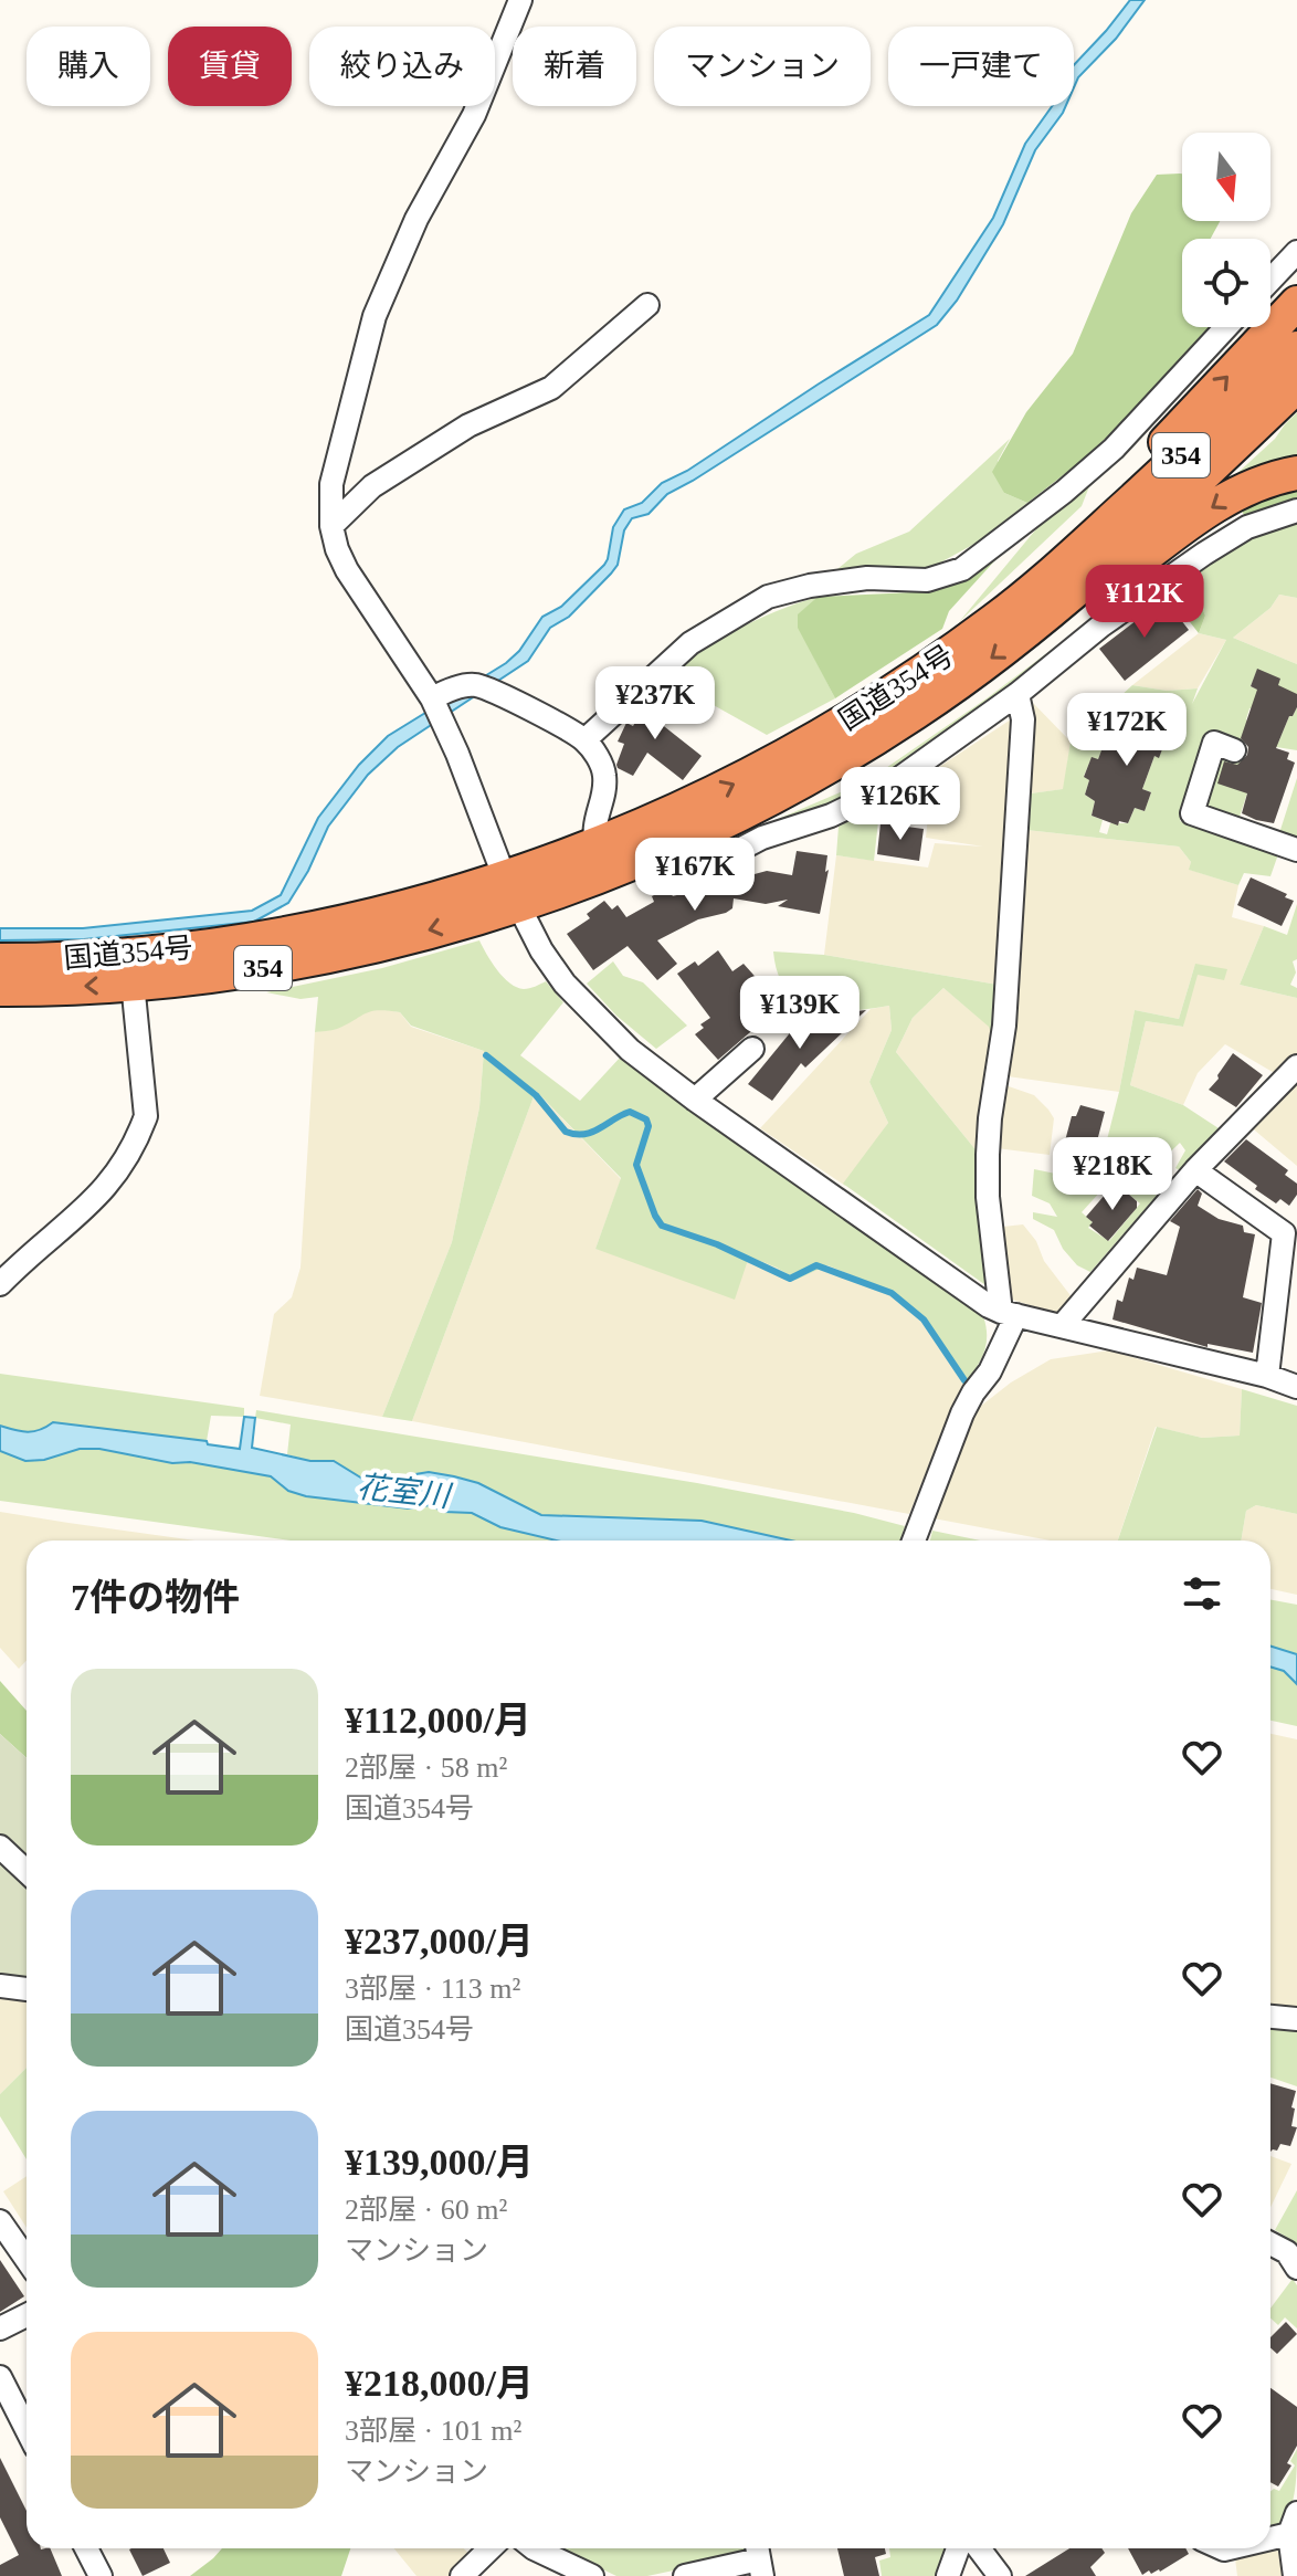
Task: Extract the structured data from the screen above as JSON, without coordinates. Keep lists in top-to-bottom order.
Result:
{
  "streets": {
    "highway": ["354", "国道354号"]
  },
  "water": ["花室川"],
  "north": "bottom",
  "page": {
    "chip": [
      "購入",
      "賃貸",
      "絞り込み",
      "新着",
      "マンション",
      "一戸建て"
    ],
    "price": [
      "¥112K",
      "¥237K",
      "¥172K",
      "¥126K",
      "¥167K",
      "¥139K",
      "¥218K"
    ],
    "heading": "7件の物件",
    "list": [
      {
        "name": "¥112,000/月",
        "note": "2部屋 · 58 m² · 国道354号"
      },
      {
        "name": "¥237,000/月",
        "note": "3部屋 · 113 m² · 国道354号"
      },
      {
        "name": "¥139,000/月",
        "note": "2部屋 · 60 m² · マンション"
      },
      {
        "name": "¥218,000/月",
        "note": "3部屋 · 101 m² · マンション"
      }
    ]
  }
}
